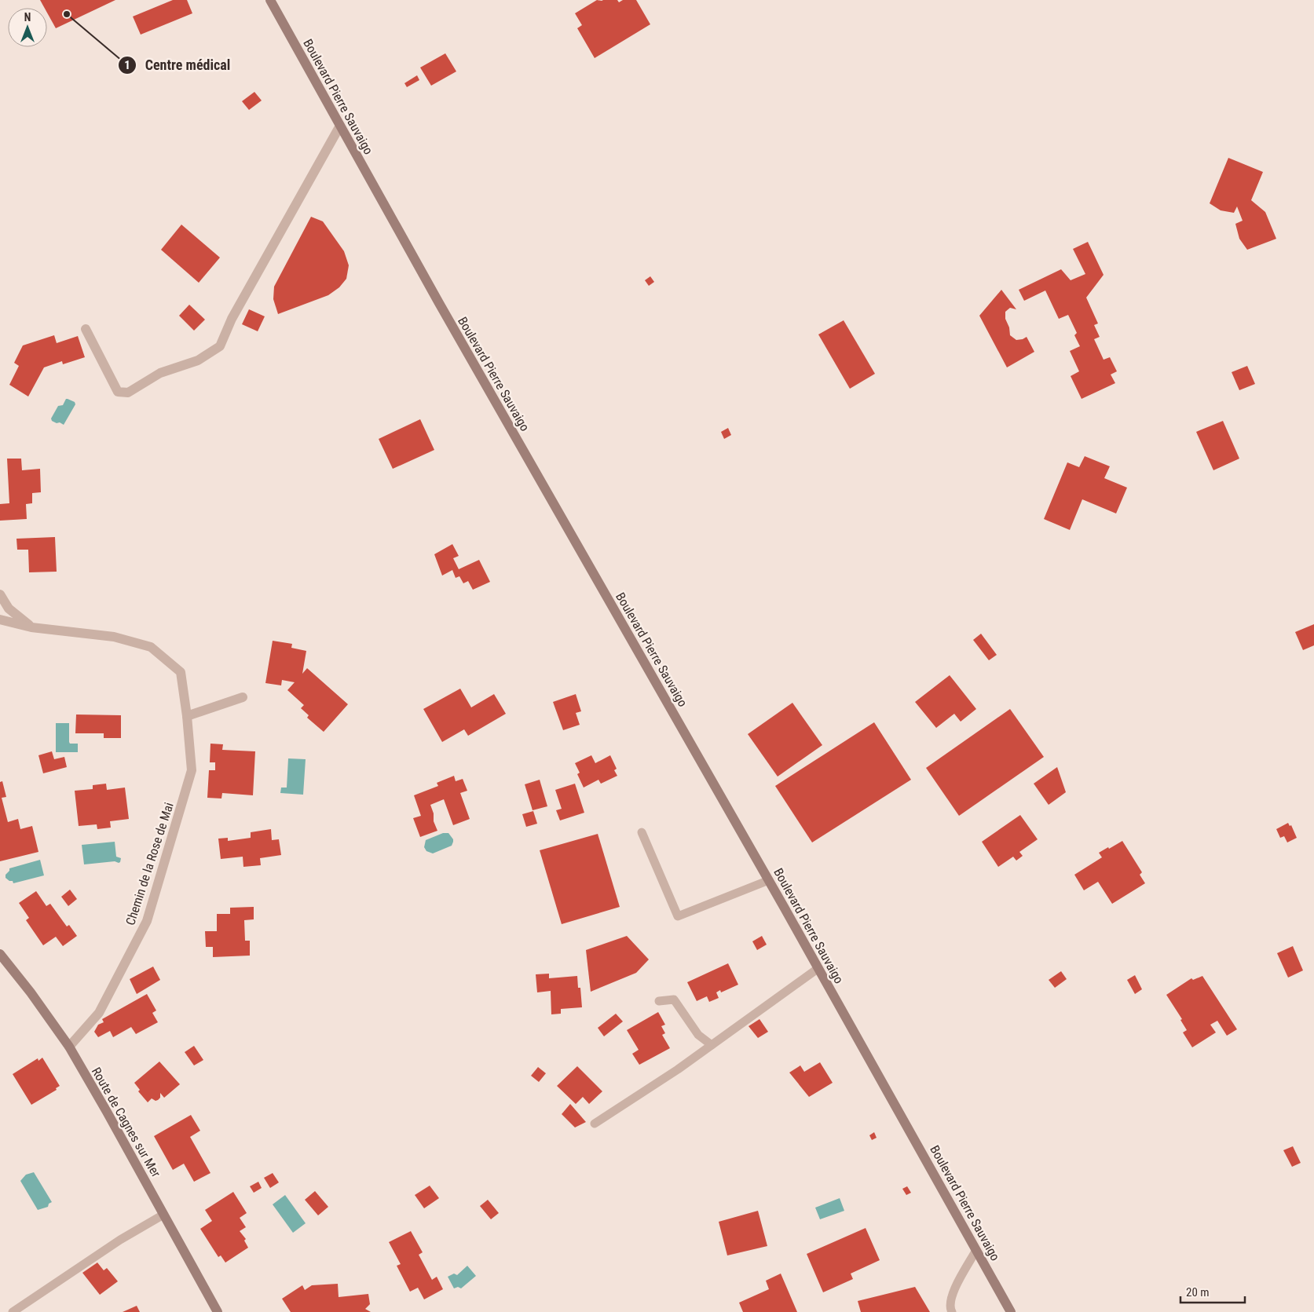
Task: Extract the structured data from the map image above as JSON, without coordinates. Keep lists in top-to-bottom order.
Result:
{
  "streets": {
    "main road": ["Boulevard Pierre Sauvaigo", "Route de Cagnes sur Mer"],
    "street": ["Chemin de la Rose de Mai"]
  },
  "crossings": [
    ["Chemin de la Rose de Mai", "Route de Cagnes sur Mer"]
  ],
  "places": ["Centre médical"],
  "scale_bar": "20 m",
  "north": "top"
}
